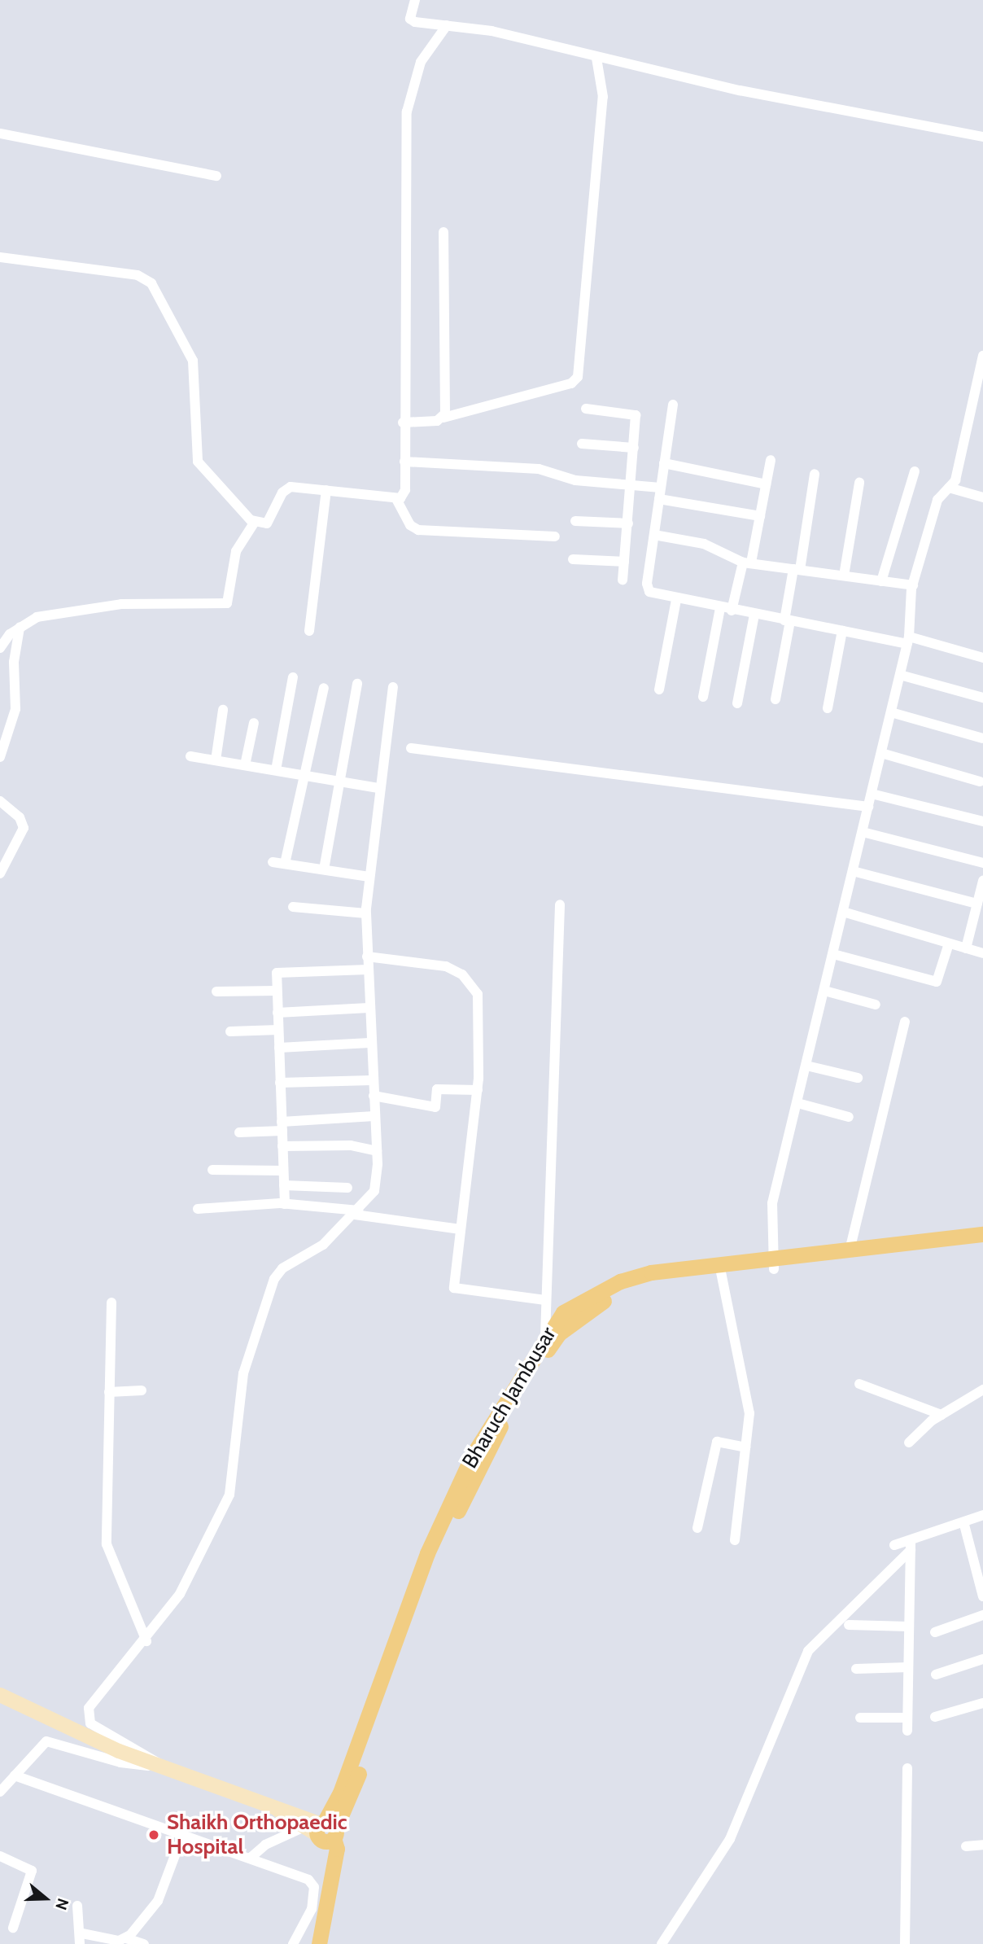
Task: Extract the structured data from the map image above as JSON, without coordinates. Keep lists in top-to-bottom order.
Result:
{
  "streets": {
    "main road": ["Bharuch Jambusar"]
  },
  "places": ["Shaikh Orthopaedic Hospital"],
  "north": "right"
}
